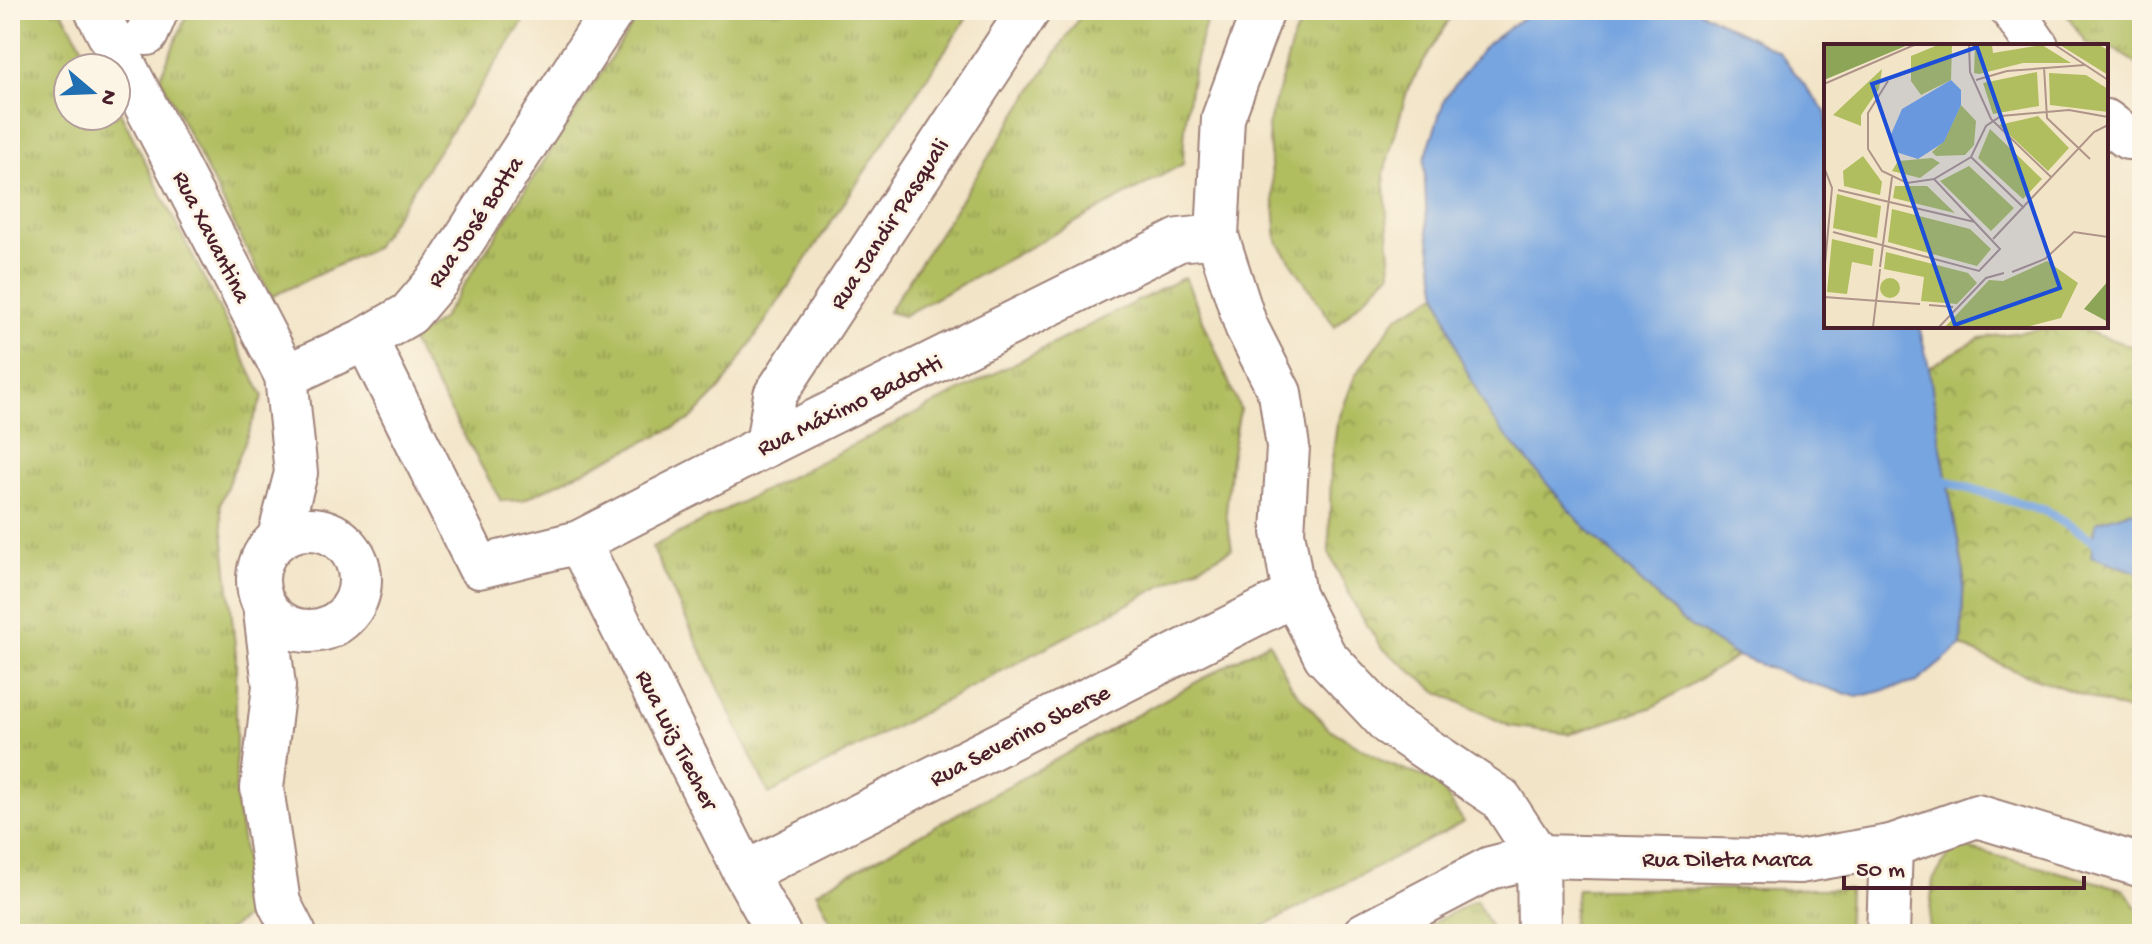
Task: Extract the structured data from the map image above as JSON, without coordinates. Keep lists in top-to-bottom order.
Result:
{
  "streets": {
    "street": [
      "Rua José Botta",
      "Rua Jandir Pasquali",
      "Rua Xavantina",
      "Rua Máximo Badotti",
      "Rua Severino Sberse",
      "Rua Luiz Tiecher",
      "Rua Dileta Marca"
    ]
  },
  "crossings": [
    ["Rua José Botta", "Rua Xavantina"],
    ["Rua José Botta", "Rua Máximo Badotti"],
    ["Rua Jandir Pasquali", "Rua Máximo Badotti"],
    ["Rua Máximo Badotti", "Rua Luiz Tiecher"],
    ["Rua Severino Sberse", "Rua Luiz Tiecher"]
  ],
  "scale_bar": "50 m",
  "north": "right"
}
